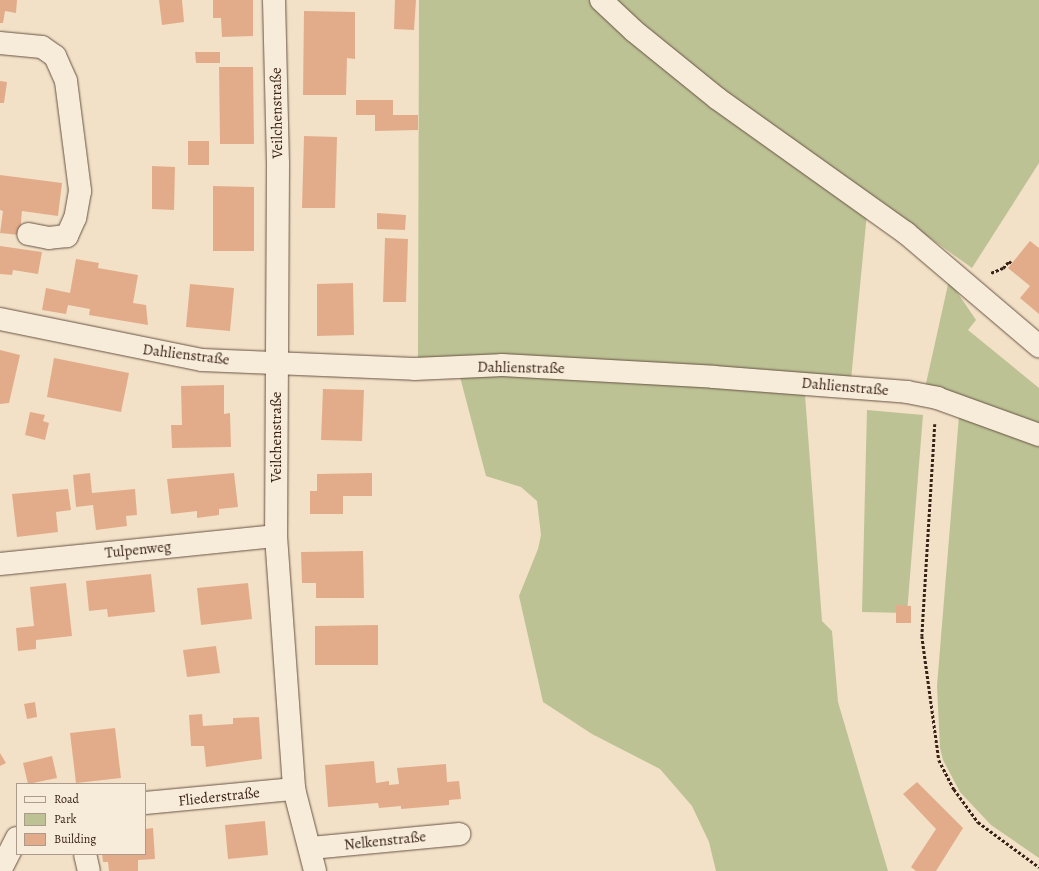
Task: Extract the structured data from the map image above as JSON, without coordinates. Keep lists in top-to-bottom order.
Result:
{
  "streets": {
    "street": [
      "Veilchenstraße",
      "Dahlienstraße",
      "Tulpenweg",
      "Fliederstraße",
      "Nelkenstraße"
    ]
  },
  "crossings": [
    ["Veilchenstraße", "Dahlienstraße"],
    ["Veilchenstraße", "Tulpenweg"],
    ["Veilchenstraße", "Fliederstraße"],
    ["Veilchenstraße", "Nelkenstraße"]
  ],
  "legend": ["Road", "Park", "Building"]
}
